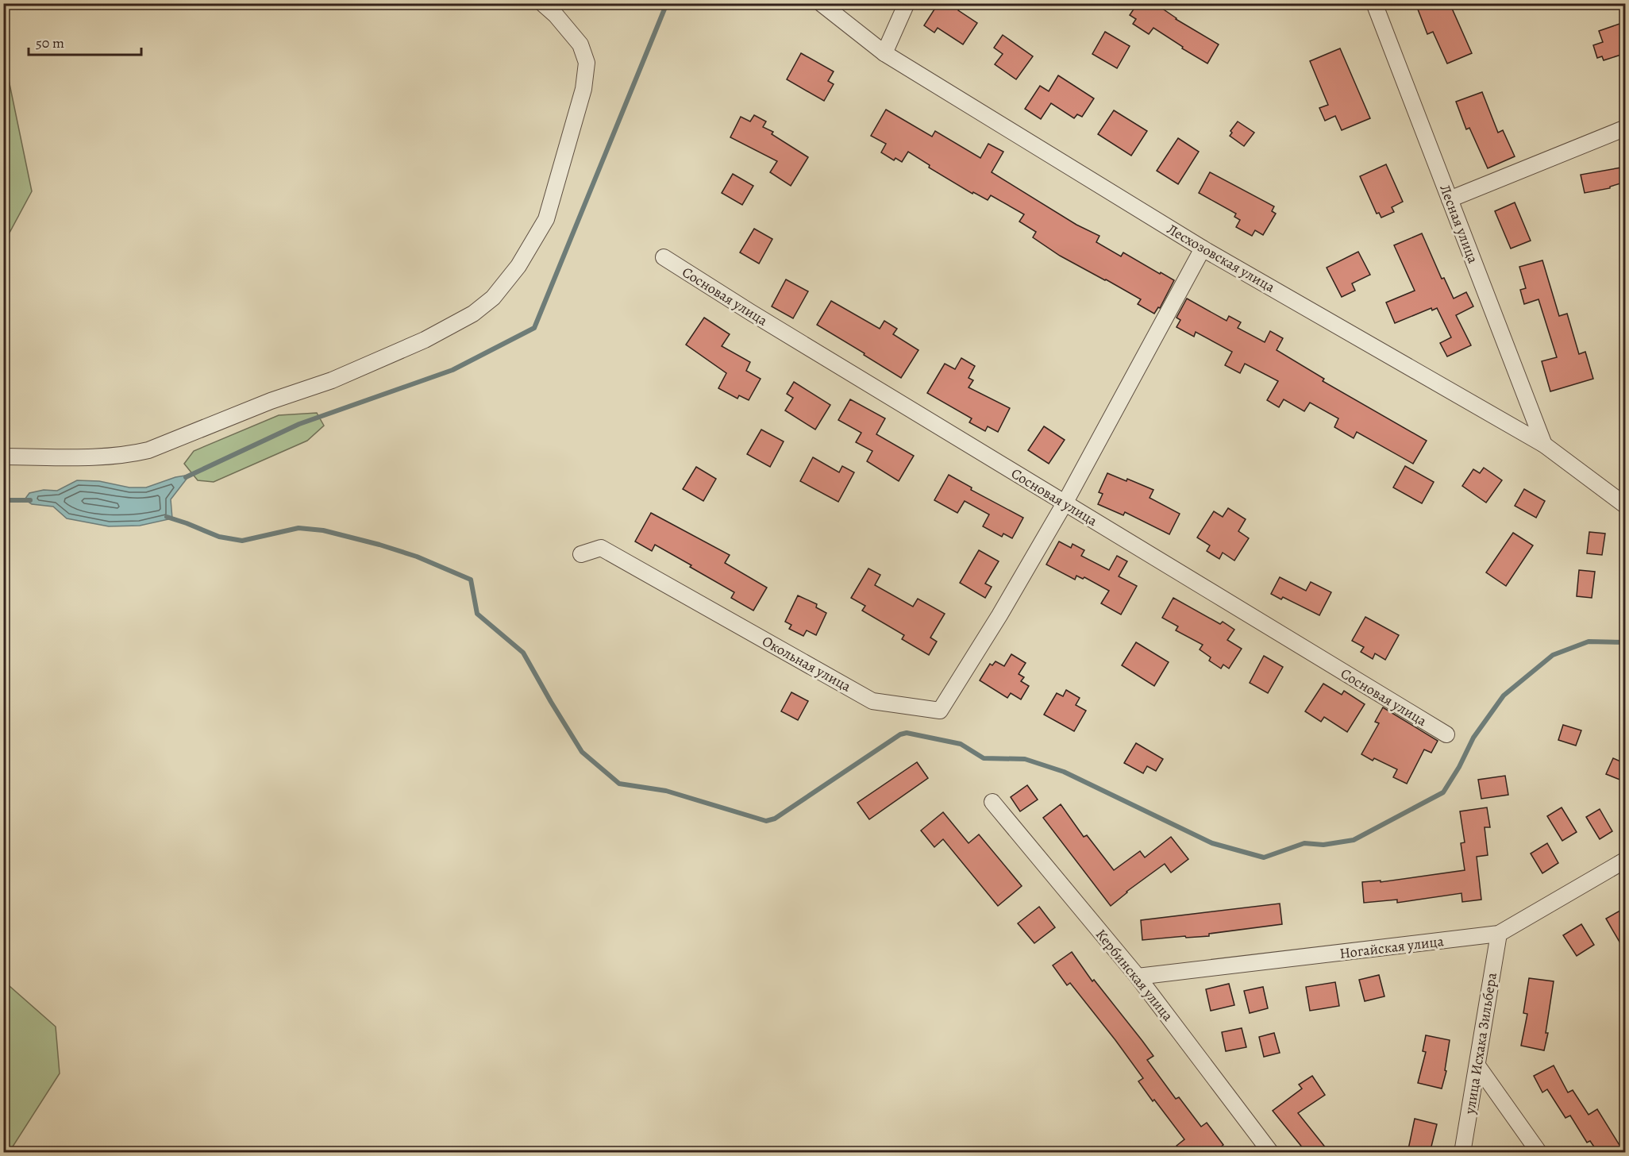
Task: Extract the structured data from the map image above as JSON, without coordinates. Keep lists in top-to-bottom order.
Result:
{
  "streets": {
    "street": [
      "Лесная улица",
      "Лесхозовская улица",
      "Сосновая улица",
      "Окольная улица",
      "Ногайская улица",
      "Кербинская улица",
      "улица Исхака Зильбера"
    ]
  },
  "crossings": [
    ["Лесная улица", "Лесхозовская улица"],
    ["Сосновая улица", "Окольная улица"],
    ["Ногайская улица", "Кербинская улица"],
    ["Ногайская улица", "улица Исхака Зильбера"]
  ],
  "scale_bar": "50 m"
}
